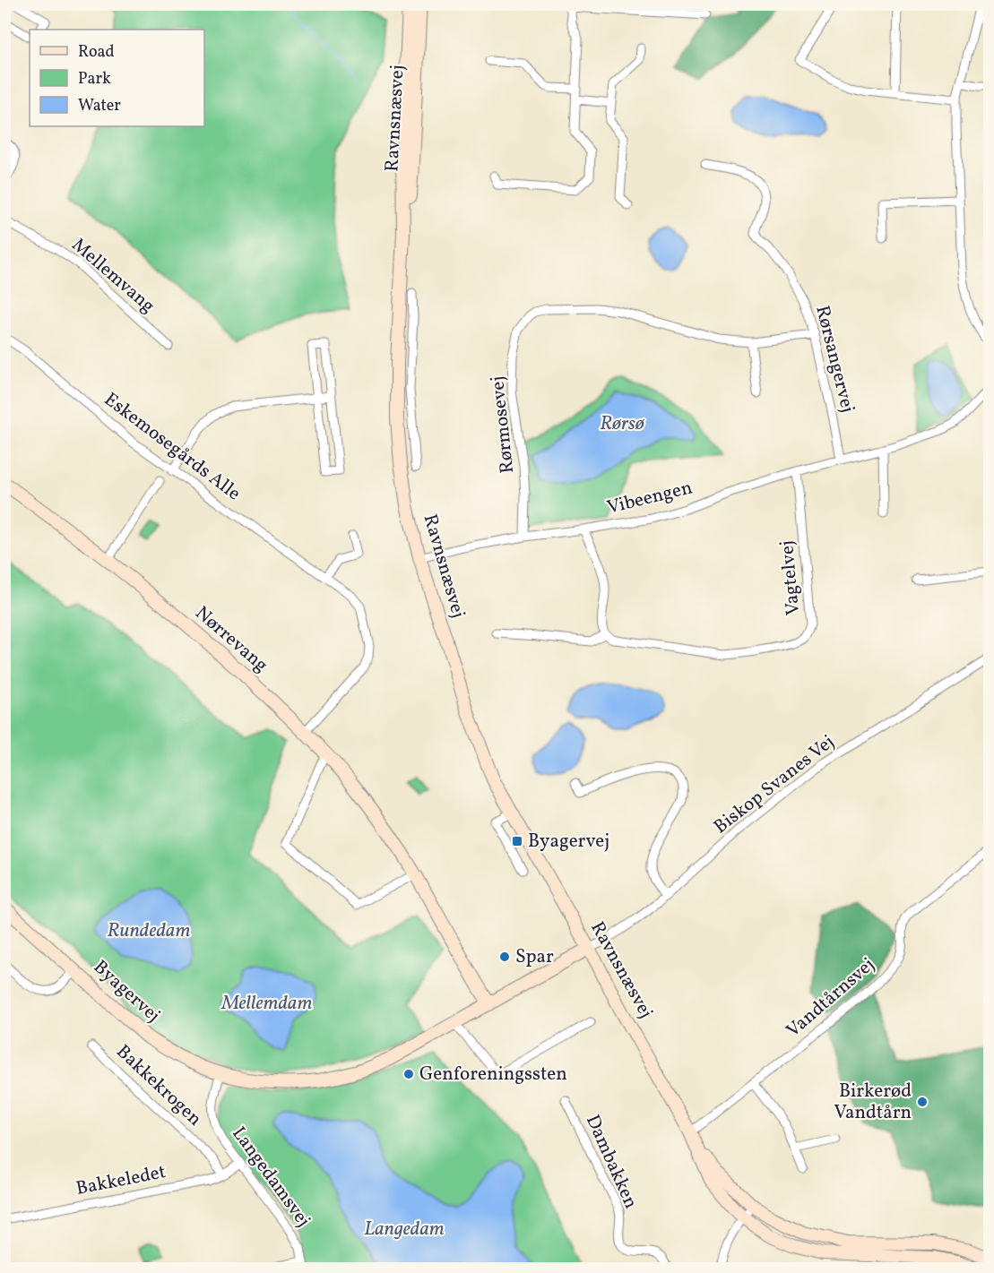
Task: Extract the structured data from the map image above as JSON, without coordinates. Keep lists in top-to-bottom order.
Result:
{
  "streets": {
    "main road": ["Ravnsnæsvej", "Nørrevang", "Byagervej"],
    "street": [
      "Mellemvang",
      "Rørsangervej",
      "Rørmosevej",
      "Eskemosegårds Alle",
      "Vibeengen",
      "Vagtelvej",
      "Biskop Svanes Vej",
      "Vandtårnsvej",
      "Bakkekrogen",
      "Dambakken",
      "Langedamsvej",
      "Bakkeledet"
    ]
  },
  "crossings": [
    ["Ravnsnæsvej", "Vibeengen"],
    ["Ravnsnæsvej", "Biskop Svanes Vej"],
    ["Ravnsnæsvej", "Byagervej"],
    ["Ravnsnæsvej", "Vandtårnsvej"],
    ["Rørsangervej", "Rørmosevej"],
    ["Rørsangervej", "Vibeengen"],
    ["Rørmosevej", "Vibeengen"],
    ["Eskemosegårds Alle", "Nørrevang"],
    ["Vibeengen", "Vagtelvej"],
    ["Nørrevang", "Byagervej"],
    ["Biskop Svanes Vej", "Byagervej"],
    ["Byagervej", "Langedamsvej"],
    ["Bakkekrogen", "Bakkeledet"],
    ["Langedamsvej", "Bakkeledet"]
  ],
  "water": [
    "Rørsø",
    "Rundedam",
    "Mellemdam",
    "Langedam"
  ],
  "places": {
    "transit": ["Byagervej"],
    "other": ["Spar", "Genforeningssten", "Birkerød Vandtårn"]
  },
  "legend": ["Road", "Park", "Water"]
}
